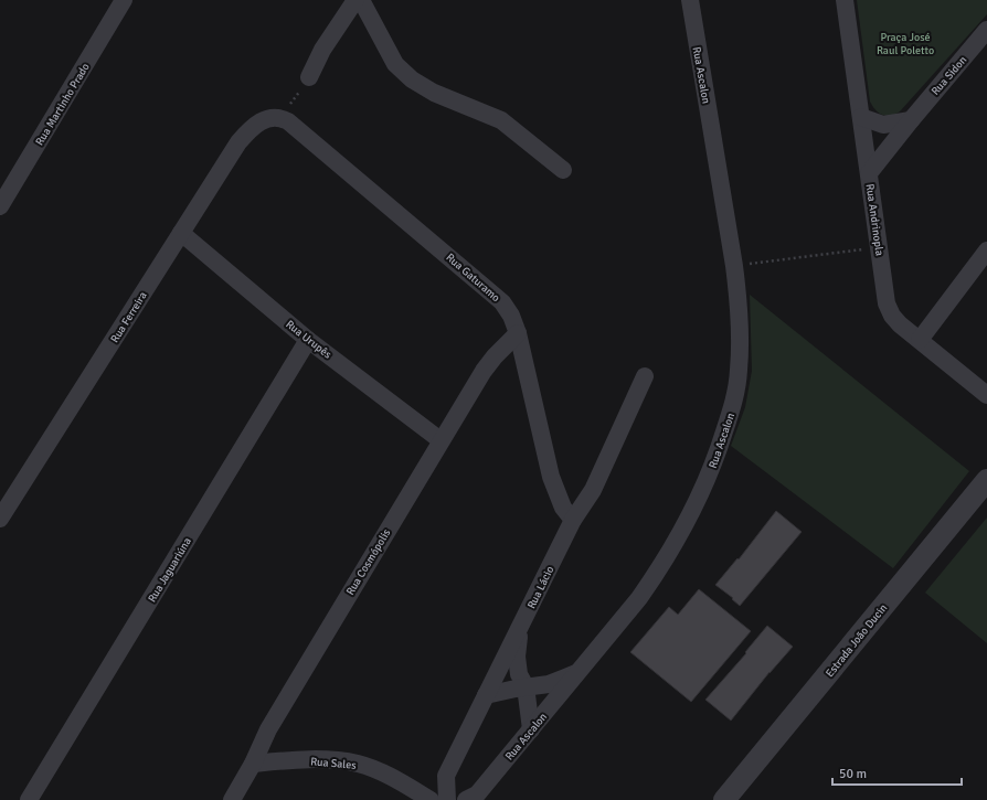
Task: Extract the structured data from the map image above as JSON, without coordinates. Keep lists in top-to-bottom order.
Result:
{
  "streets": {
    "street": [
      "Rua Ascalon",
      "Rua Sidon",
      "Rua Martinho Prado",
      "Rua Andrinopla",
      "Rua Gaturamo",
      "Rua Ferreira",
      "Rua Urupês",
      "Rua Cosmópolis",
      "Rua Jaguariúna",
      "Rua Lácio",
      "Estrada João Ducin",
      "Rua Sales"
    ]
  },
  "crossings": [
    ["Rua Sidon", "Rua Andrinopla"],
    ["Rua Gaturamo", "Rua Ferreira"],
    ["Rua Gaturamo", "Rua Cosmópolis"],
    ["Rua Gaturamo", "Rua Lácio"],
    ["Rua Ferreira", "Rua Urupês"],
    ["Rua Urupês", "Rua Cosmópolis"],
    ["Rua Urupês", "Rua Jaguariúna"],
    ["Rua Cosmópolis", "Rua Sales"]
  ],
  "parks": ["Praça José Raul Poletto"],
  "scale_bar": "50 m"
}
